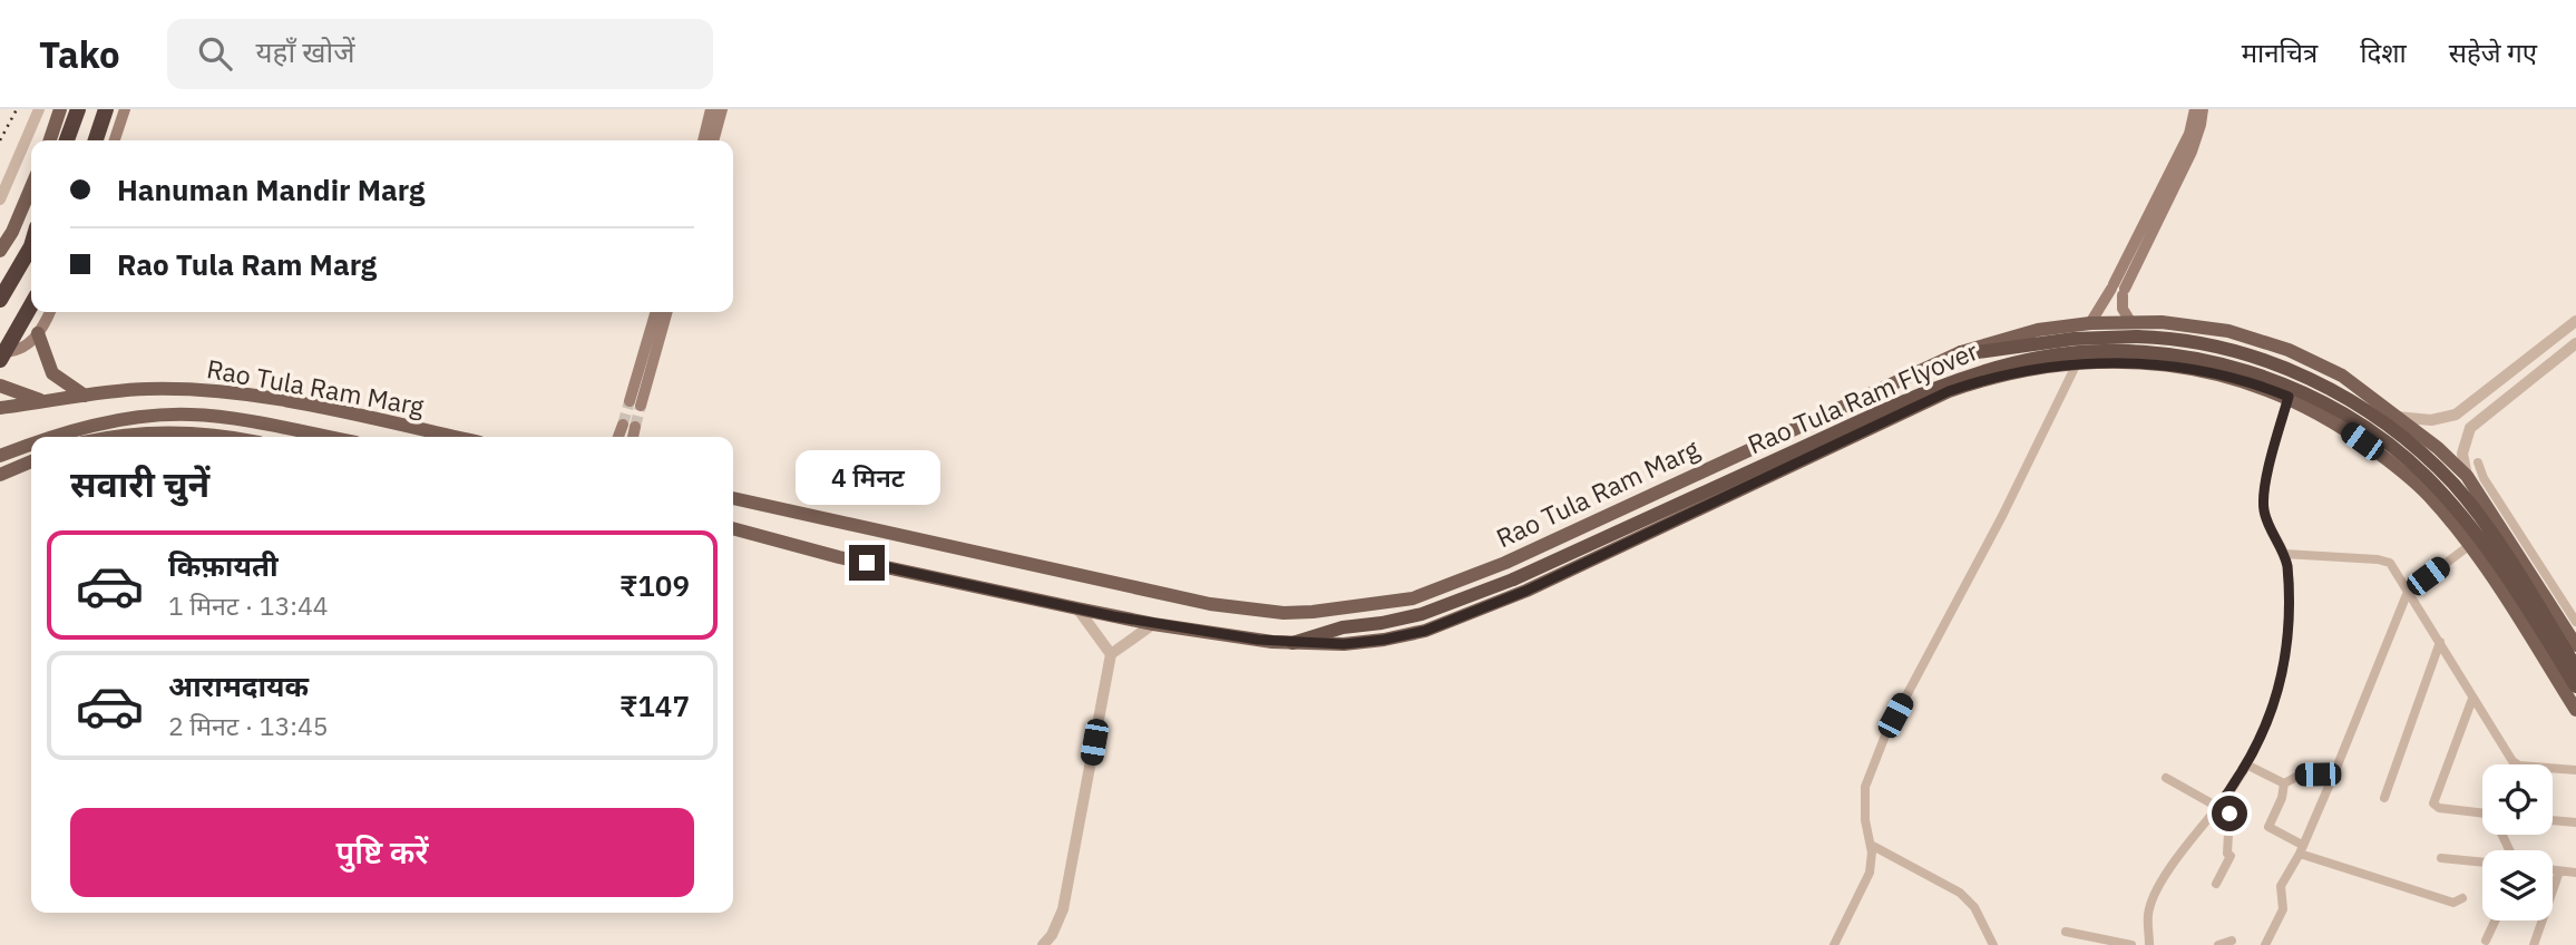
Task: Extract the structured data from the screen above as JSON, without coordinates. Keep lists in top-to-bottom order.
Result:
{
  "streets": {
    "highway": ["Rao Tula Ram Flyover"],
    "main road": ["Rao Tula Ram Marg"]
  },
  "crossings": [
    ["Rao Tula Ram Marg", "Rao Tula Ram Flyover"]
  ],
  "page": {
    "header": "Tako",
    "search": "यहाँ खोजें",
    "nav": ["मानचित्र", "दिशा", "सहेजे गए"],
    "banner": ["Hanuman Mandir Marg", "Rao Tula Ram Marg"],
    "heading": "सवारी चुनें",
    "bubble": "4 मिनट",
    "list": [
      {
        "name": "किफ़ायती",
        "note": "1 मिनट · 13:44",
        "value": "₹109"
      },
      {
        "name": "आरामदायक",
        "note": "2 मिनट · 13:45",
        "value": "₹147"
      }
    ],
    "buttons": "पुष्टि करें"
  }
}
